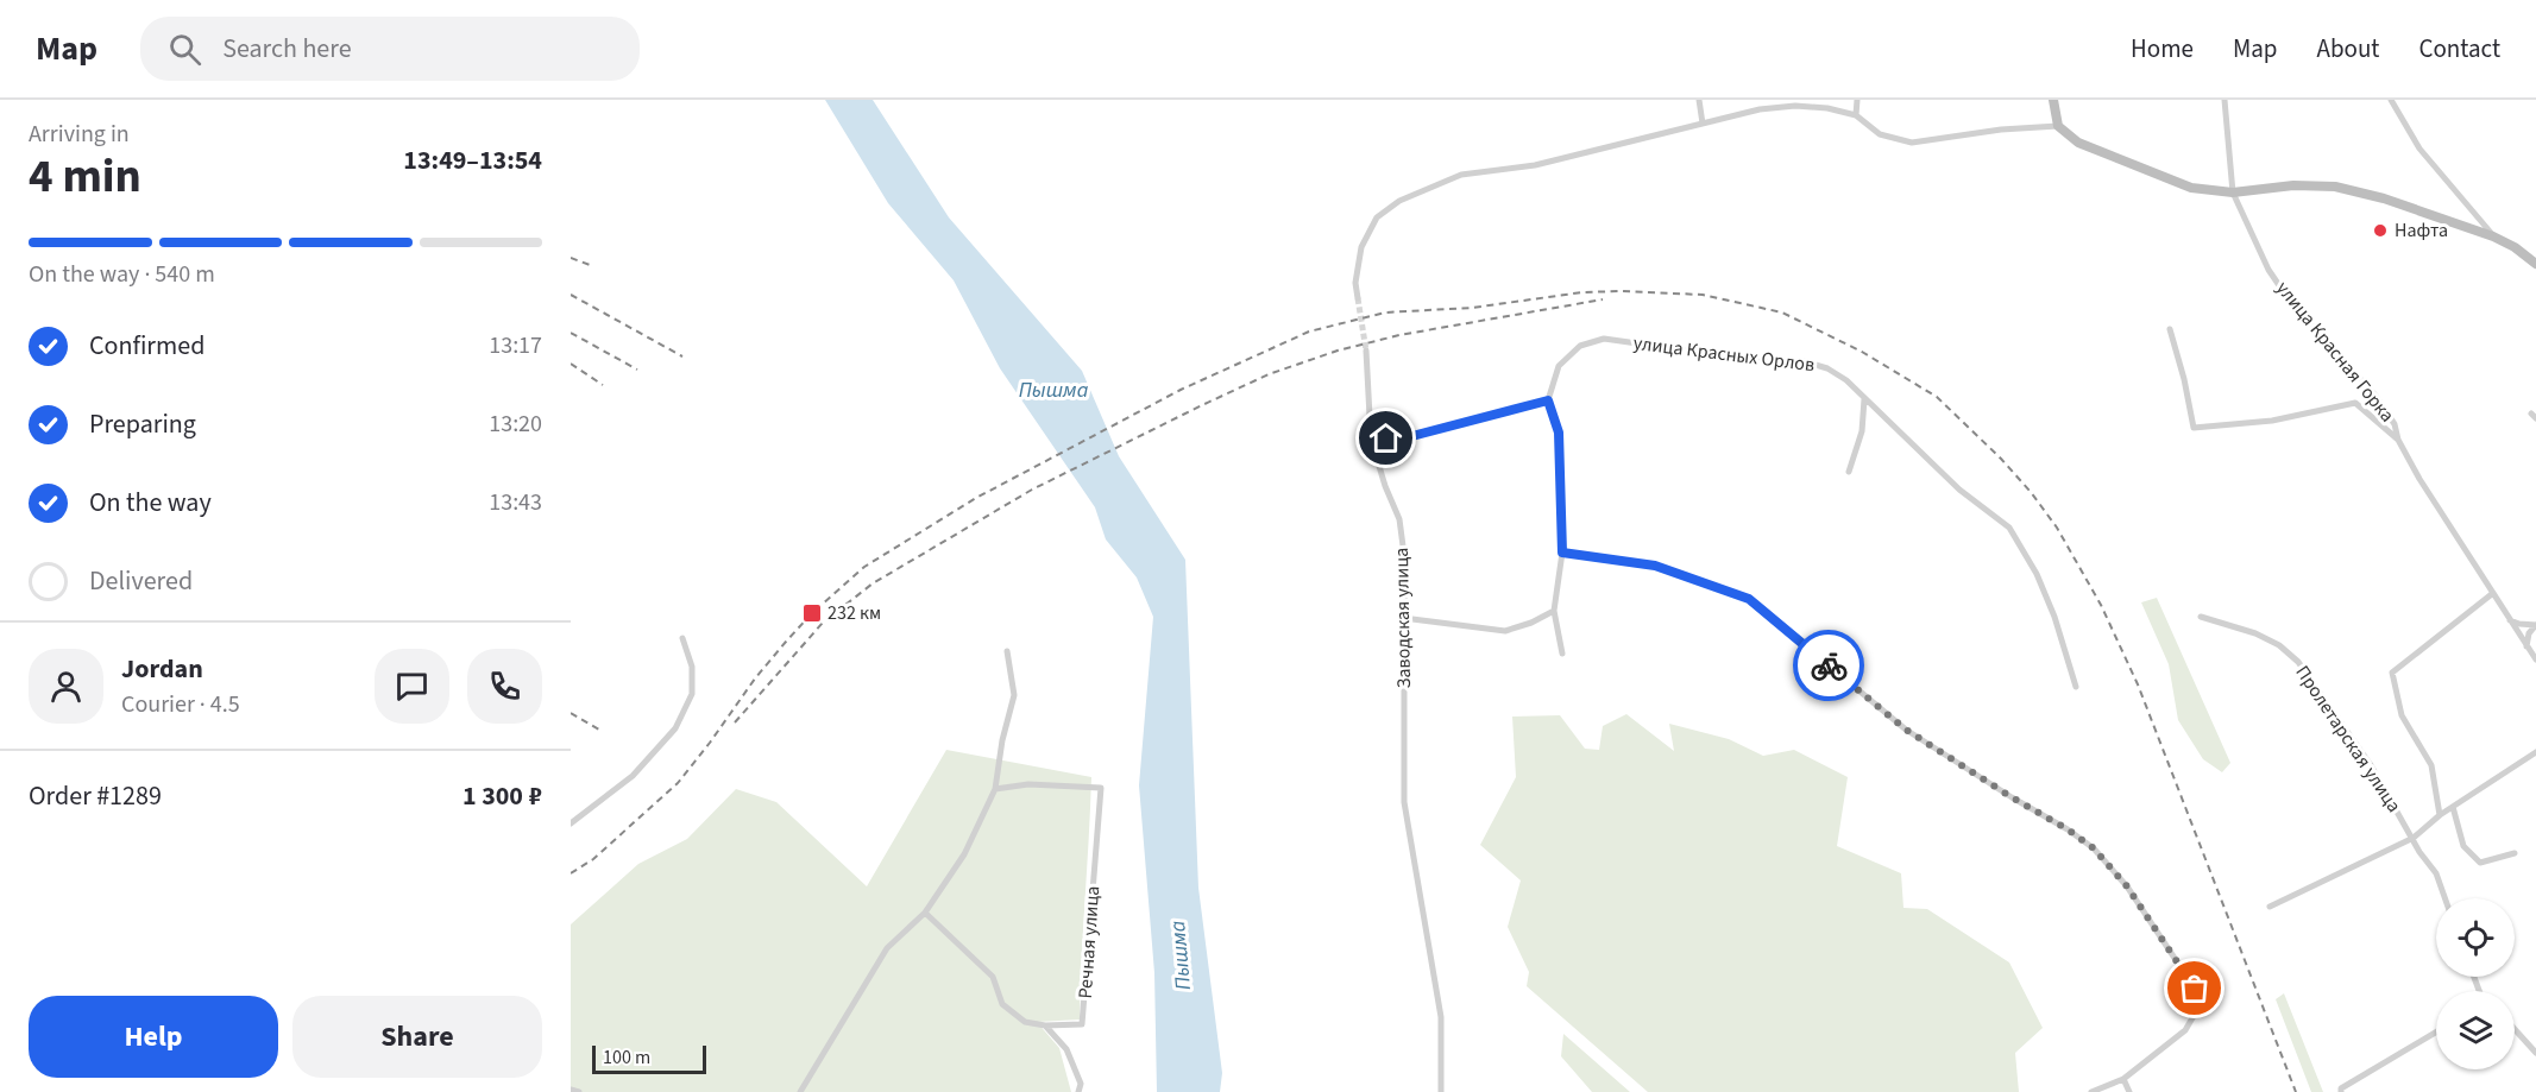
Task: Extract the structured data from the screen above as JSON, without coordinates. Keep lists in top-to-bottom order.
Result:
{
  "streets": {
    "street": [
      "улица Красная Горка",
      "улица Красных Орлов",
      "Заводская улица",
      "Пролетарская улица",
      "Речная улица"
    ]
  },
  "water": ["Пышма"],
  "places": {
    "other": ["Нафта"],
    "transit": ["232 км"]
  },
  "scale_bar": "100 m",
  "page": {
    "header": "Map",
    "search": "Search here",
    "nav": [
      "Home",
      "Map",
      "About",
      "Contact"
    ],
    "heading": ["4 min", "Arriving in", "13:49–13:54"],
    "panel": [
      "Jordan",
      "Courier · 4.5",
      "Order #1289",
      "1 300 ₽"
    ],
    "bar": "On the way · 540 m",
    "list": [
      ["Confirmed", "13:17"],
      ["Preparing", "13:20"],
      ["On the way", "13:43"],
      "Delivered"
    ],
    "buttons": ["Help", "Share"],
    "scale": "100 m"
  }
}
